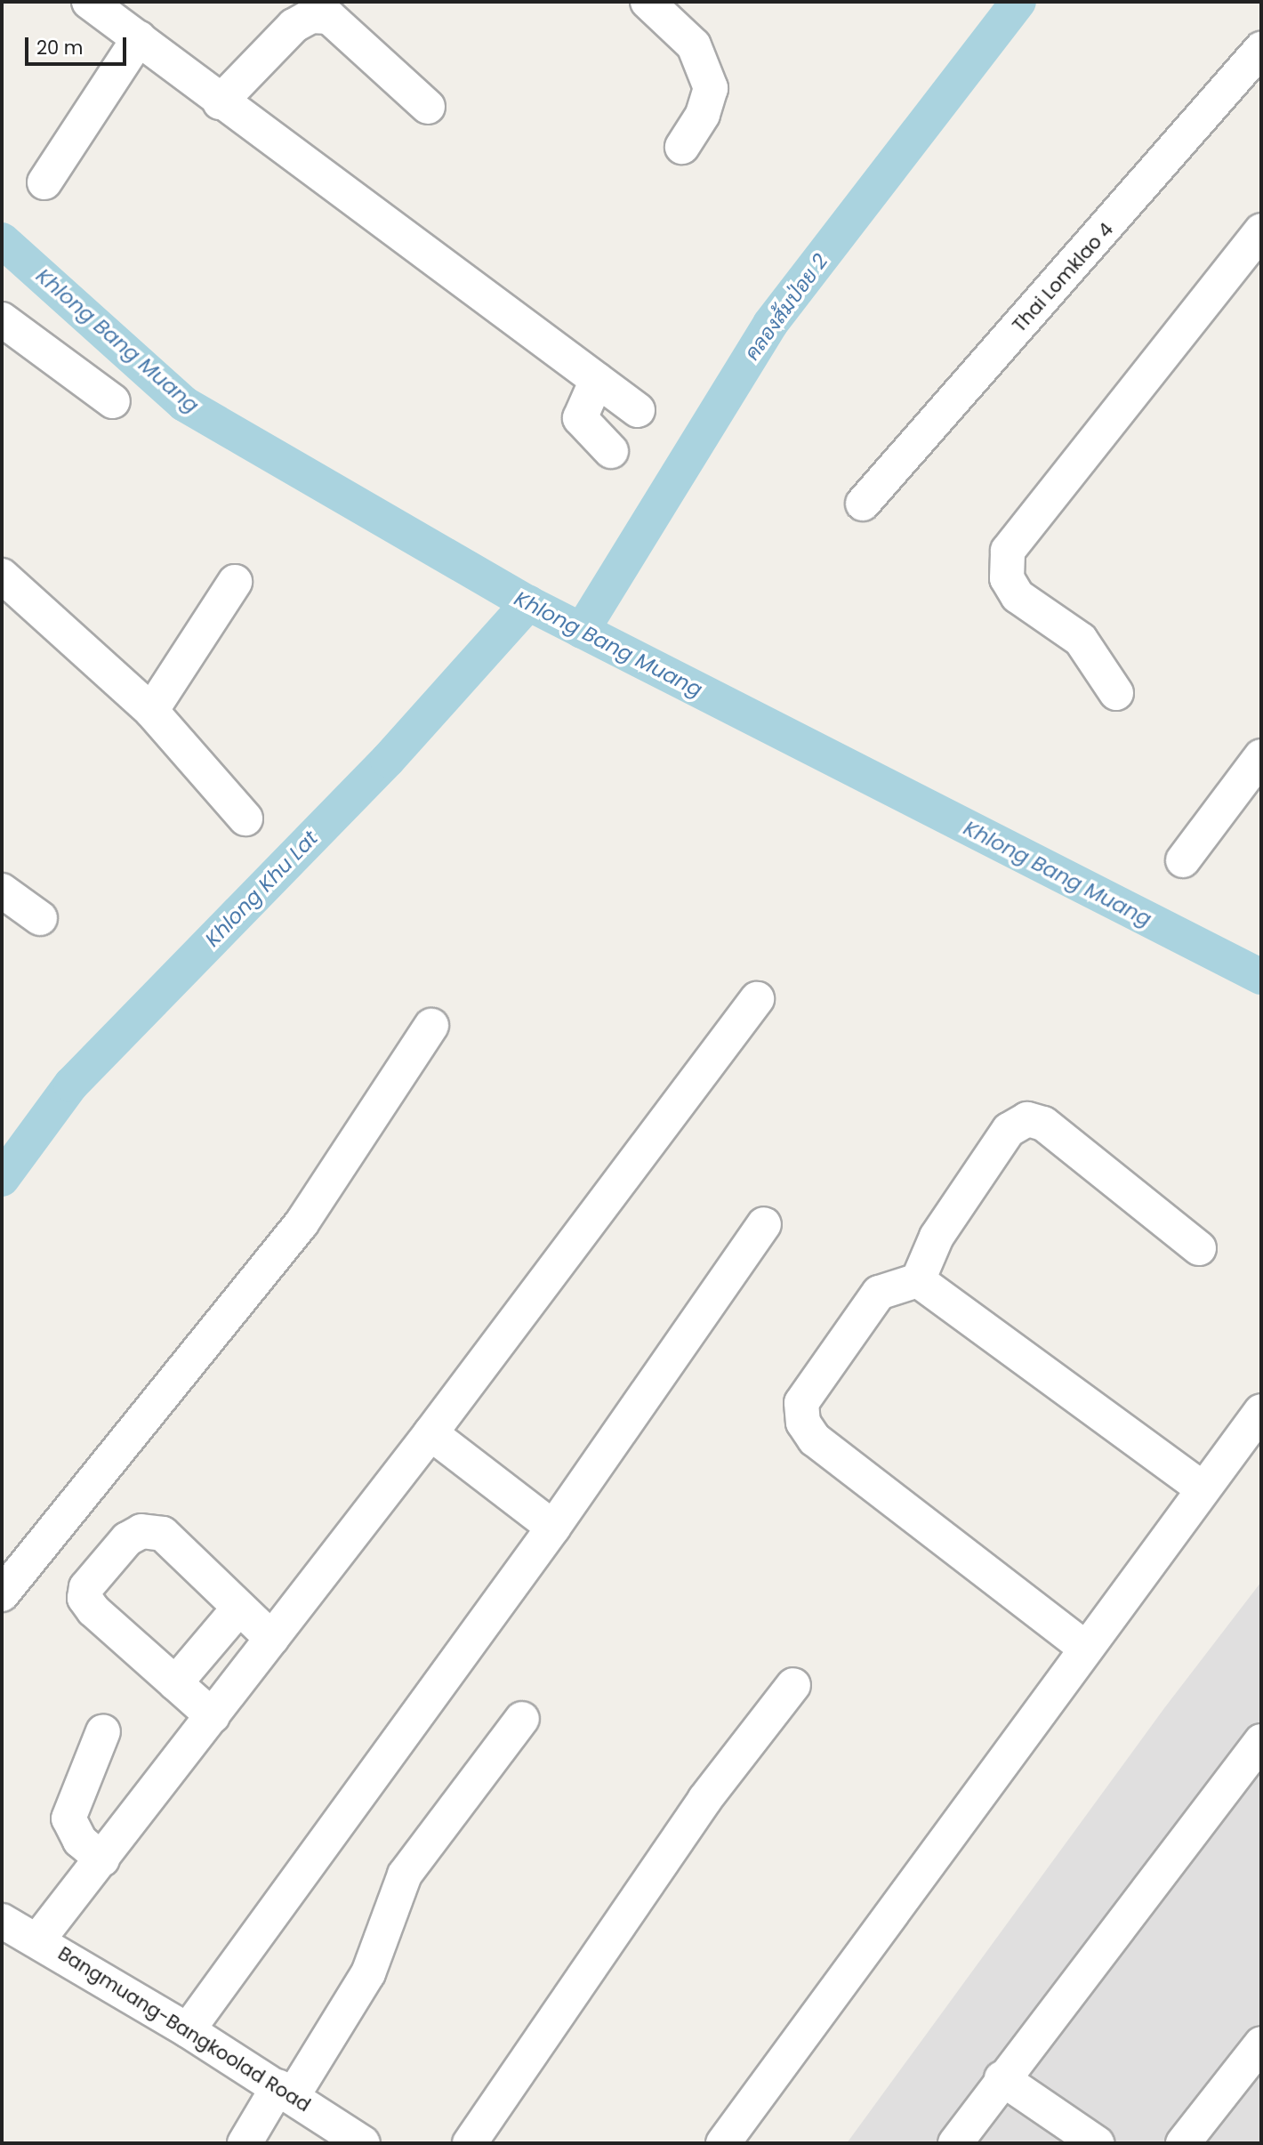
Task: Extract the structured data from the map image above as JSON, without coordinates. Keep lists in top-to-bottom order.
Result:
{
  "streets": {
    "street": ["Thai Lomklao 4", "Bangmuang-Bangkoolad Road"]
  },
  "water": ["คลองส้มป่อย 2", "Khlong Bang Muang", "Khlong Khu Lat"],
  "scale_bar": "20 m"
}
